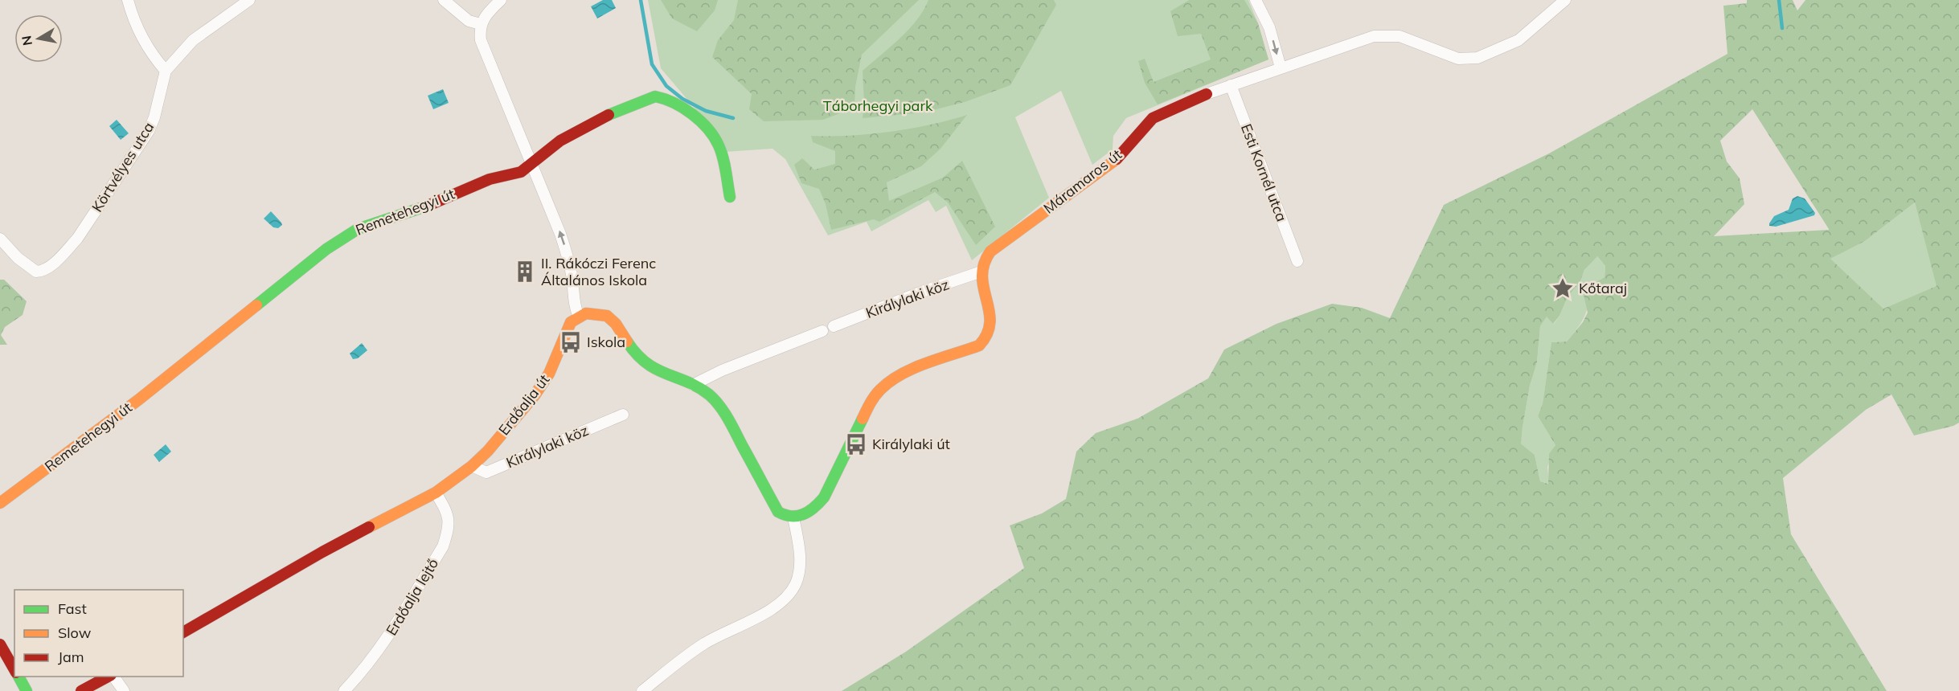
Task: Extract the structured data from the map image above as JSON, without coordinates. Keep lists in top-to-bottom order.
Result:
{
  "streets": {
    "street": [
      "Körtvélyes utca",
      "Esti Kornél utca",
      "Máramaros út",
      "Remetehegyi út",
      "Királylaki köz",
      "Erdőalja út",
      "Erdőalja lejtő"
    ]
  },
  "crossings": [
    ["Esti Kornél utca", "Máramaros út"],
    ["Máramaros út", "Királylaki köz"],
    ["Királylaki köz", "Erdőalja út"],
    ["Erdőalja út", "Erdőalja lejtő"]
  ],
  "parks": ["Táborhegyi park"],
  "places": {
    "building": ["II. Rákóczi Ferenc Általános Iskola"],
    "place": ["Kőtaraj"],
    "bus stop": ["Iskola", "Királylaki út"]
  },
  "legend": ["Fast", "Slow", "Jam"],
  "north": "left"
}
